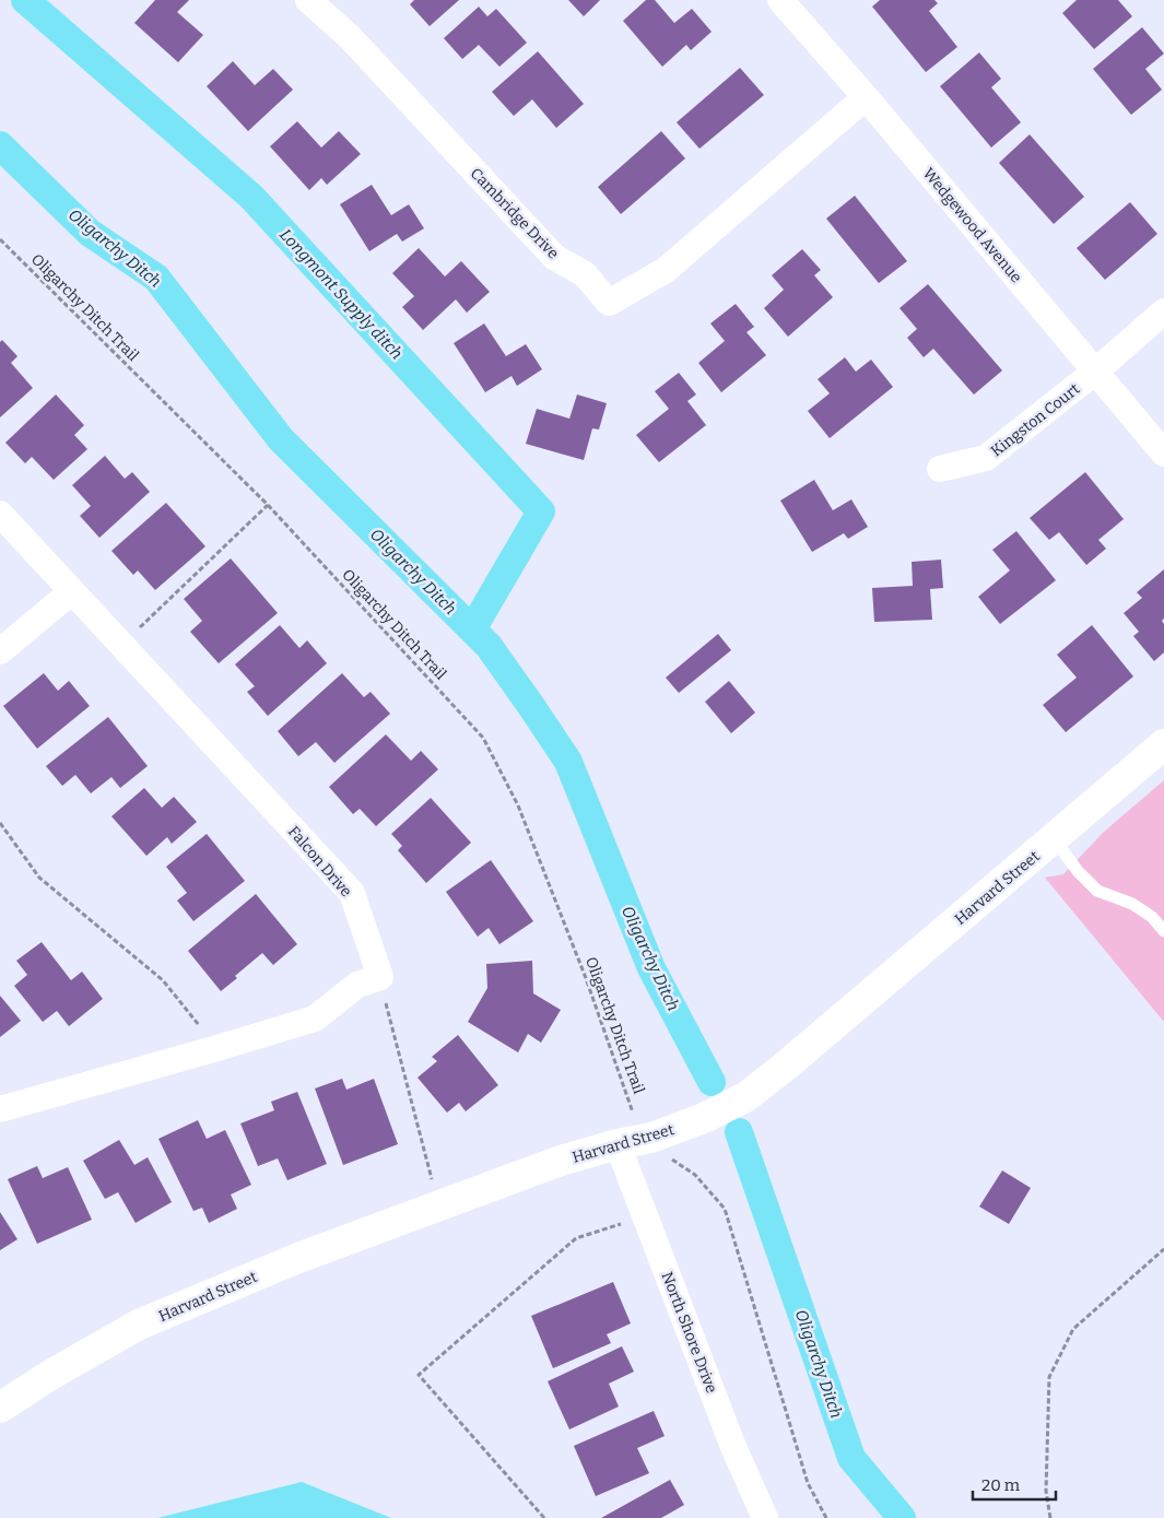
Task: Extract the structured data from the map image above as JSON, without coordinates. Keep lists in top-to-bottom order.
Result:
{
  "streets": {
    "street": [
      "Cambridge Drive",
      "Wedgewood Avenue",
      "Kingston Court",
      "Falcon Drive",
      "Harvard Street",
      "North Shore Drive"
    ],
    "path": ["Oligarchy Ditch Trail"]
  },
  "crossings": [
    ["Cambridge Drive", "Wedgewood Avenue"],
    ["Wedgewood Avenue", "Kingston Court"],
    ["Harvard Street", "North Shore Drive"]
  ],
  "water": ["Oligarchy Ditch", "Longmont Supply ditch"],
  "scale_bar": "20 m"
}
